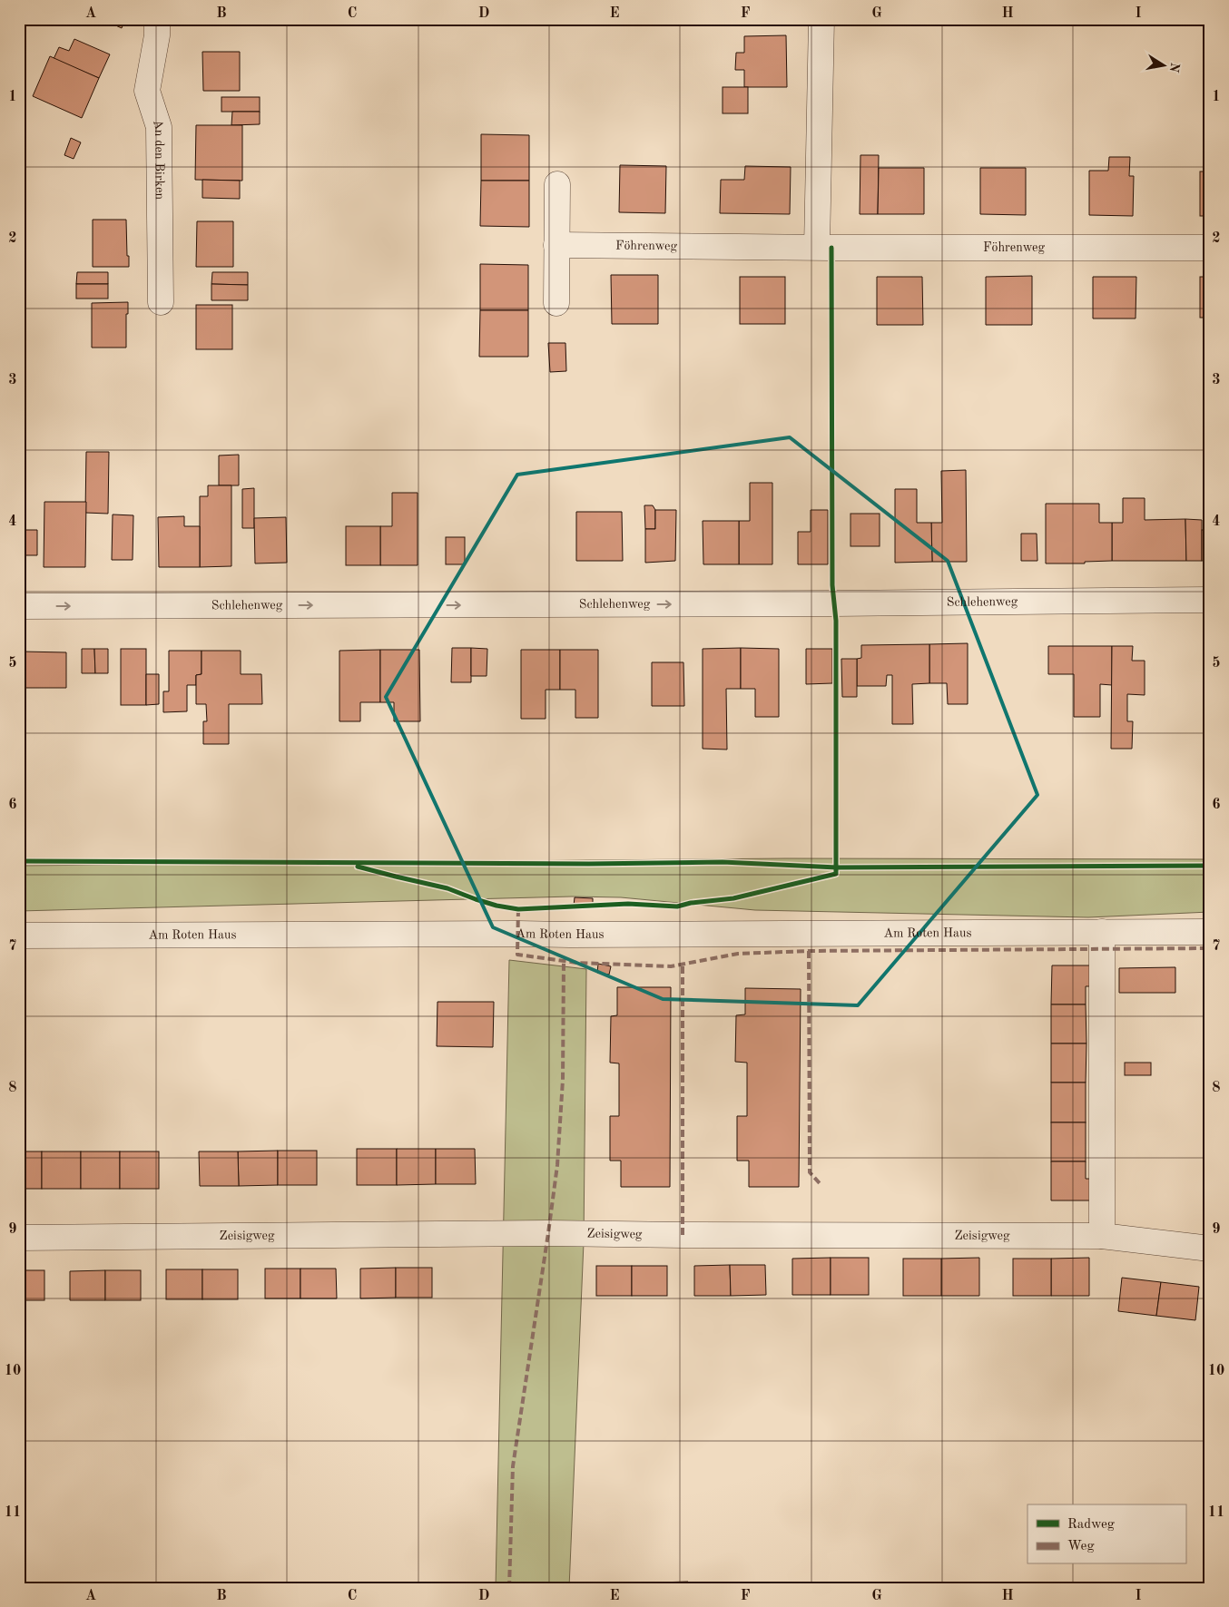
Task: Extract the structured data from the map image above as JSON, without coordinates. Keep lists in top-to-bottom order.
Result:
{
  "streets": {
    "street": [
      "An den Birken",
      "Föhrenweg",
      "Schlehenweg",
      "Am Roten Haus",
      "Zeisigweg"
    ]
  },
  "one_way": ["Schlehenweg"],
  "legend": ["Radweg", "Weg"],
  "north": "right",
  "grid": {
    "columns": [
      "A",
      "B",
      "C",
      "D",
      "E",
      "F",
      "G",
      "H",
      "I"
    ],
    "rows": [
      "1",
      "2",
      "3",
      "4",
      "5",
      "6",
      "7",
      "8",
      "9",
      "10",
      "11"
    ]
  }
}
